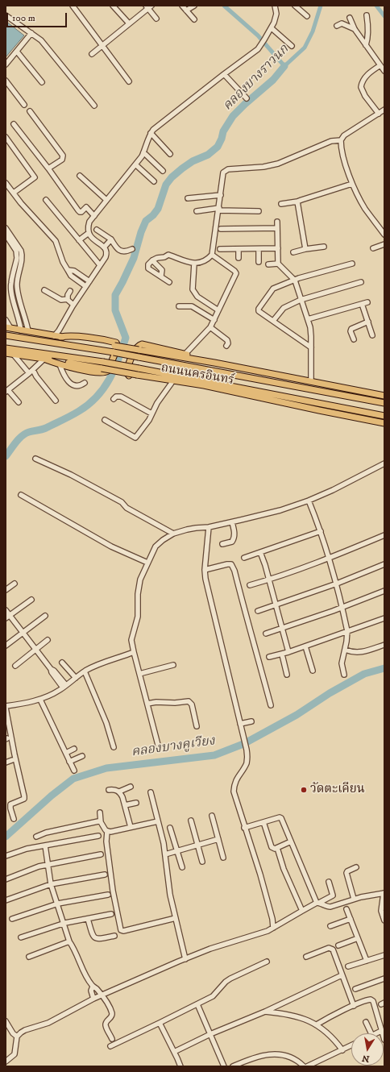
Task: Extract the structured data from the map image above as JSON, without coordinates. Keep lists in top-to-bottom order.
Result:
{
  "streets": {
    "main road": ["ถนนนครอินทร์"]
  },
  "water": ["คลองบางราวนก", "คลองบางคูเวียง"],
  "places": ["วัดตะเคียน"],
  "scale_bar": "100 m",
  "north": "bottom"
}
